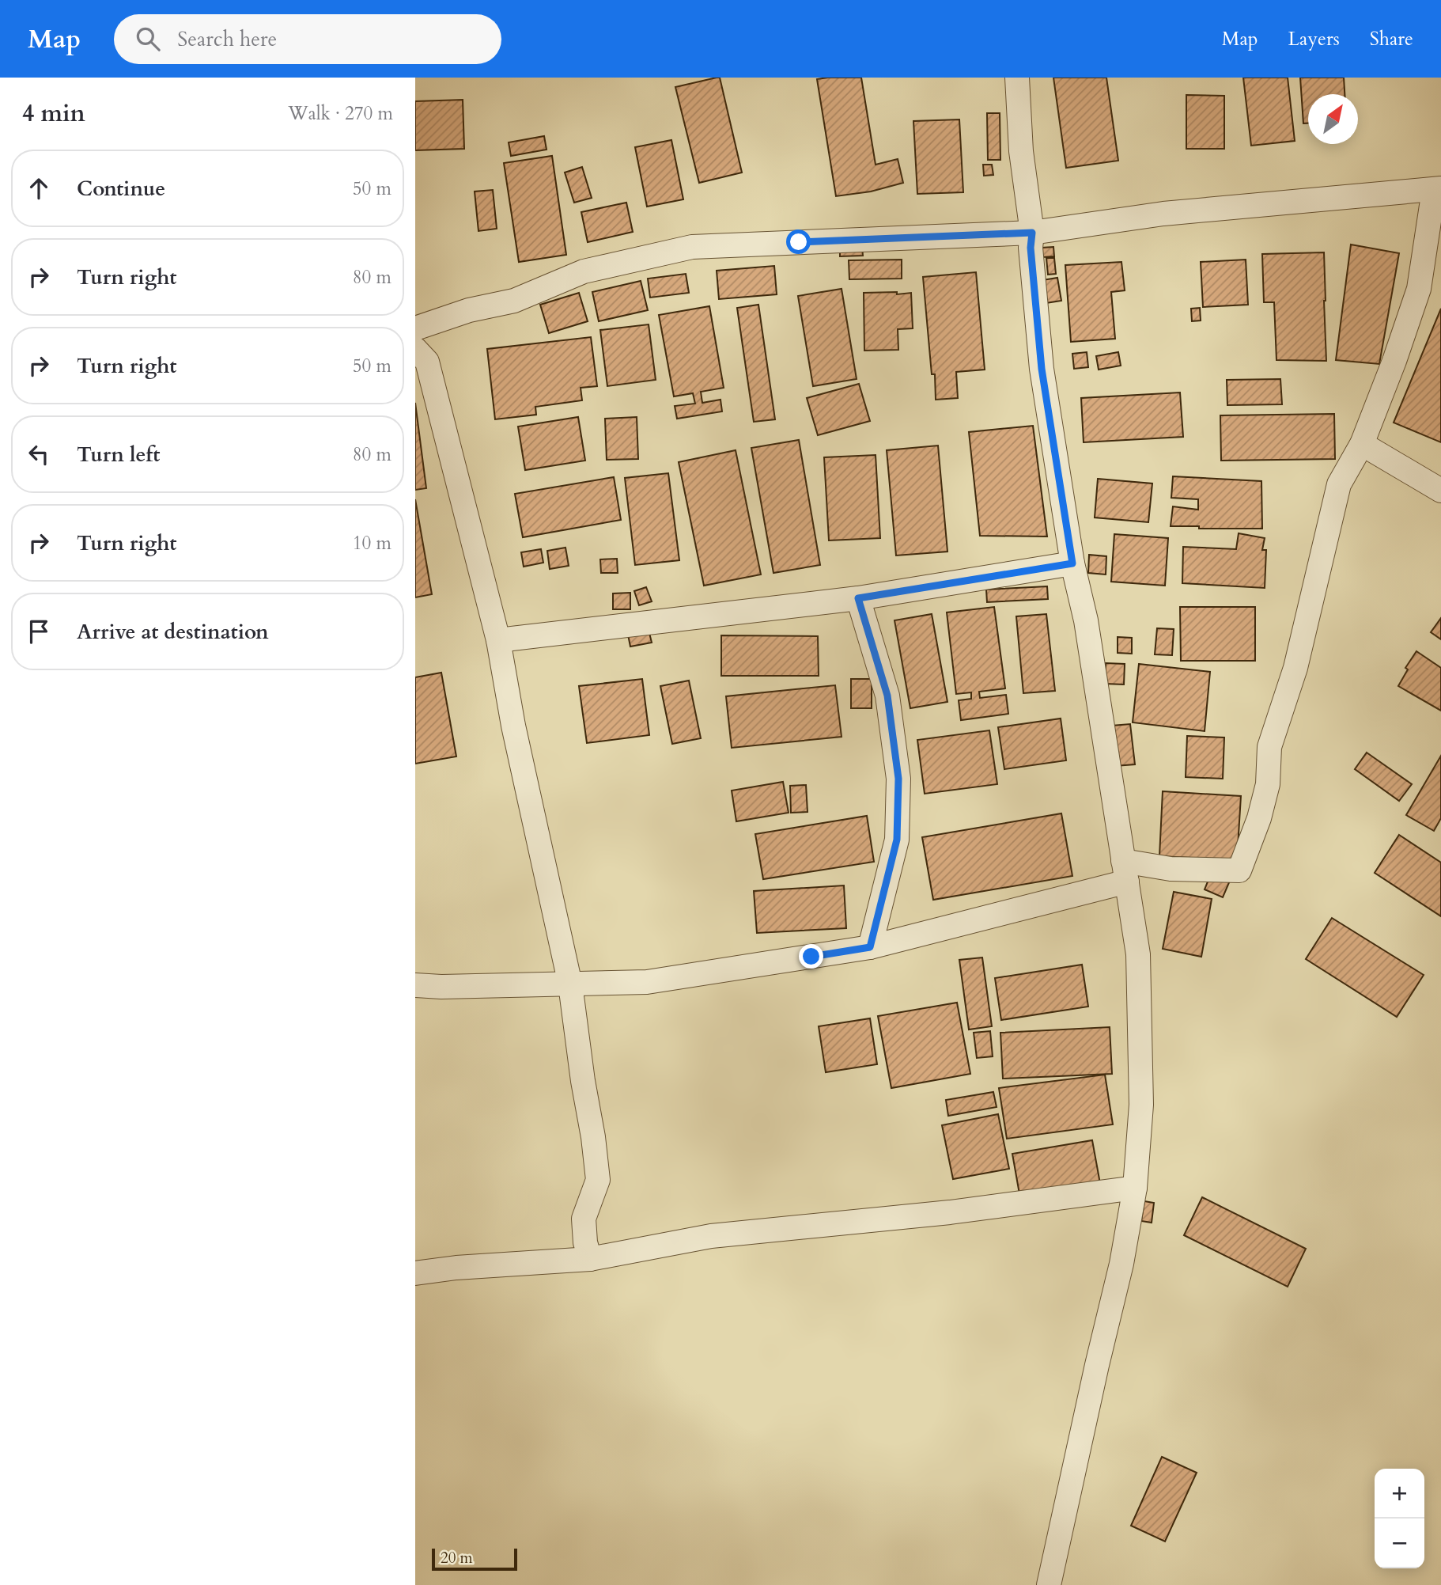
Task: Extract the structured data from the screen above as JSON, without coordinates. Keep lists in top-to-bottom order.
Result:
{
  "scale_bar": "20 m",
  "north": "top right",
  "page": {
    "header": "Map",
    "search": "Search here",
    "nav": ["Map", "Layers", "Share"],
    "heading": ["4 min", "Walk · 270 m"],
    "list": [
      ["Continue", "50 m"],
      ["Turn right", "80 m"],
      ["Turn right", "50 m"],
      ["Turn left", "80 m"],
      ["Turn right", "10 m"],
      "Arrive at destination"
    ],
    "map_buttons": ["+", "−"],
    "scale": "20 m"
  }
}
